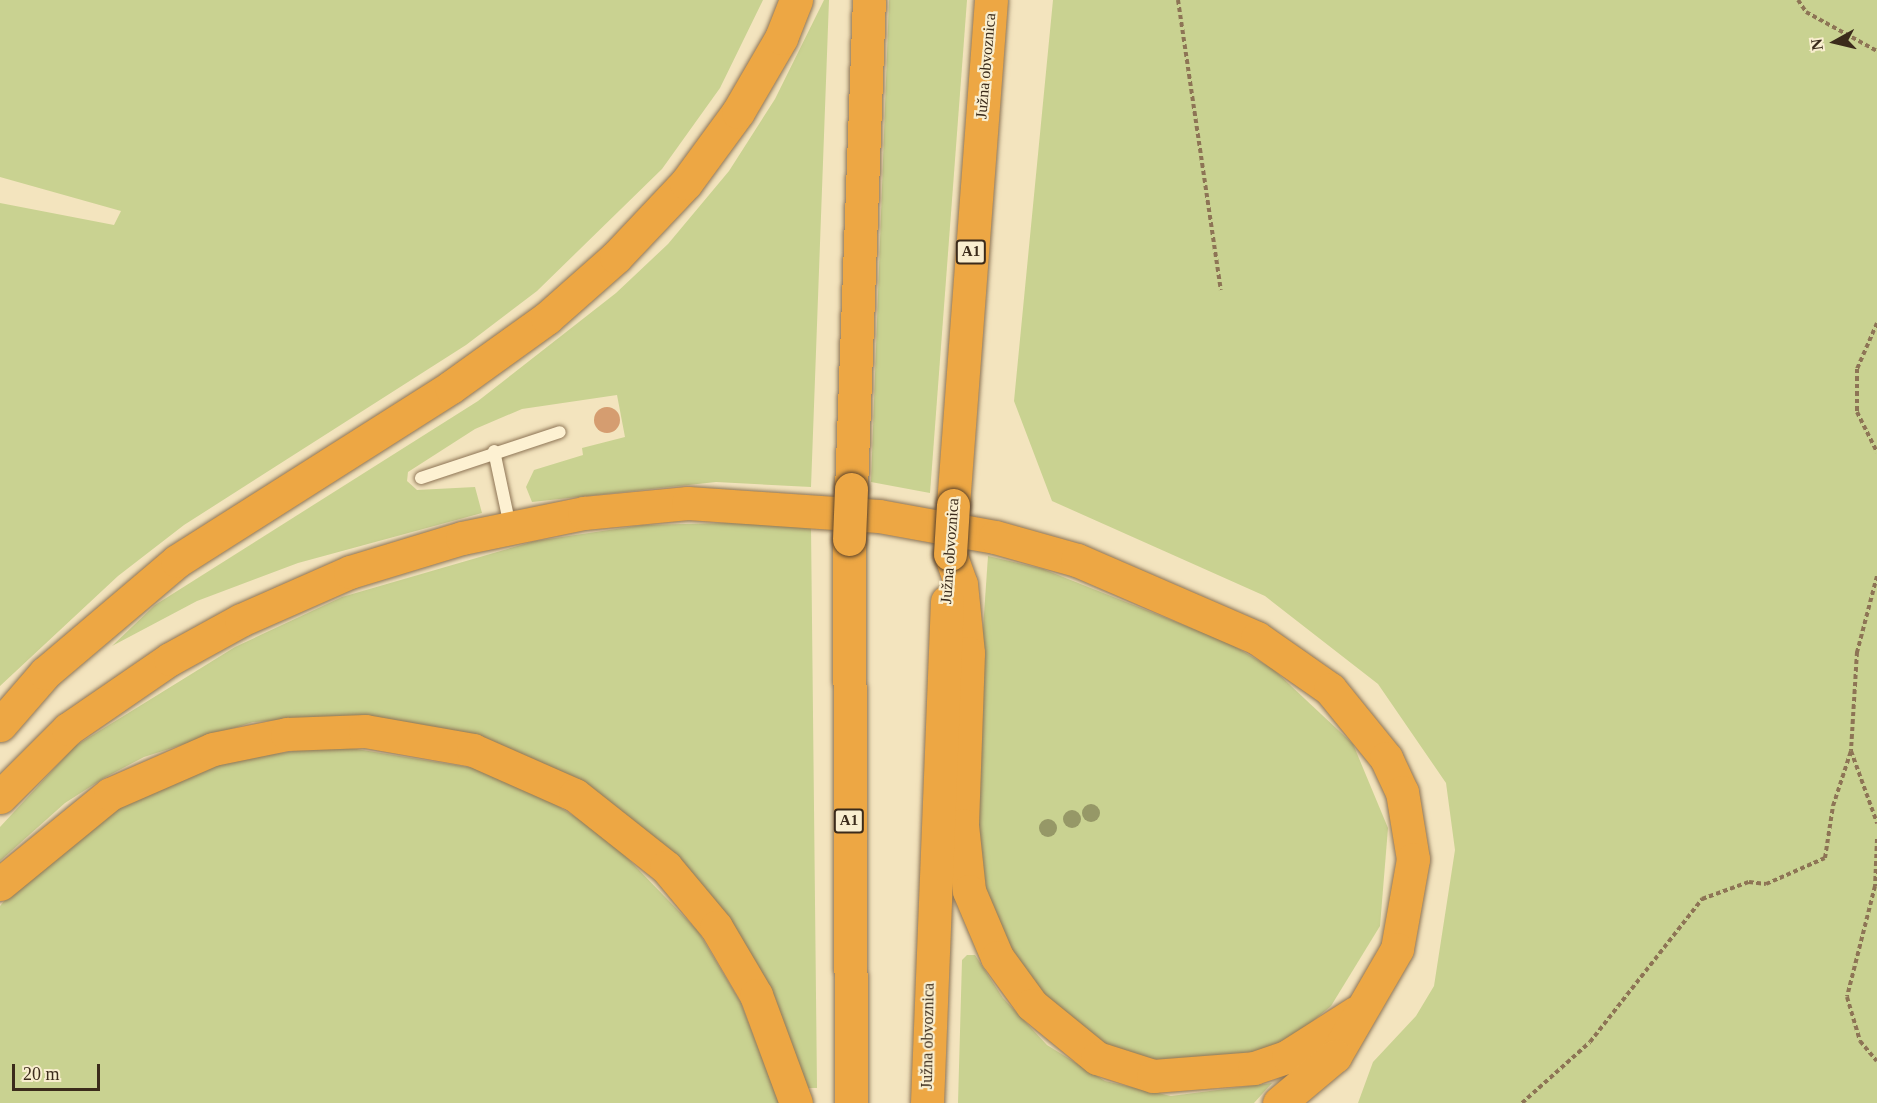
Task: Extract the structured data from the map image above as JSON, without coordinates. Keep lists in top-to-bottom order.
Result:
{
  "streets": {
    "highway": ["Južna obvoznica", "A1"]
  },
  "scale_bar": "20 m",
  "north": "left"
}
